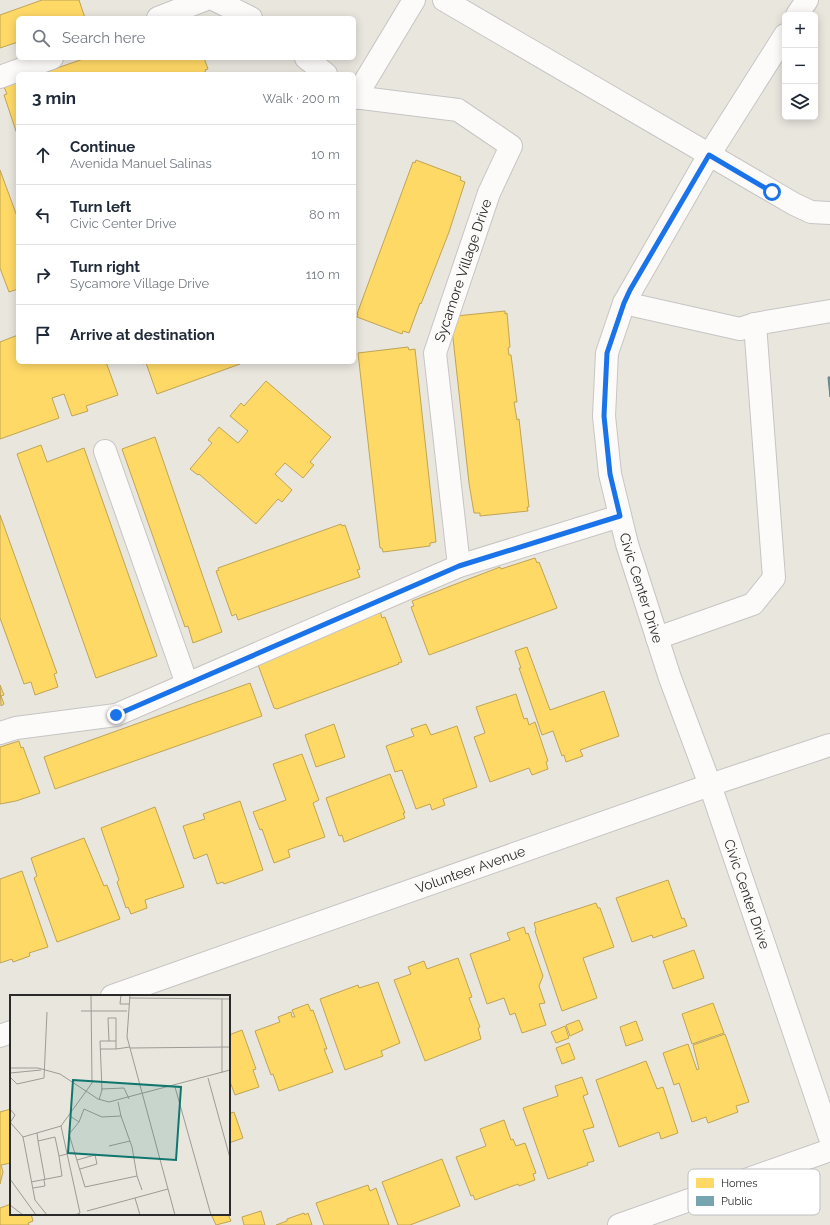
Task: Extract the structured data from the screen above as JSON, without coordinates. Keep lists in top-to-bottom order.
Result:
{
  "streets": {
    "street": ["Sycamore Village Drive", "Civic Center Drive", "Volunteer Avenue"]
  },
  "crossings": [
    ["Civic Center Drive", "Volunteer Avenue"]
  ],
  "legend": ["Homes", "Public"],
  "page": {
    "map_buttons": ["+", "−"],
    "search": "Search here",
    "heading": ["3 min", "Walk · 200 m"],
    "list": [
      ["Continue", "Avenida Manuel Salinas", "10 m"],
      ["Turn left", "Civic Center Drive", "80 m"],
      ["Turn right", "Sycamore Village Drive", "110 m"],
      "Arrive at destination"
    ]
  }
}
